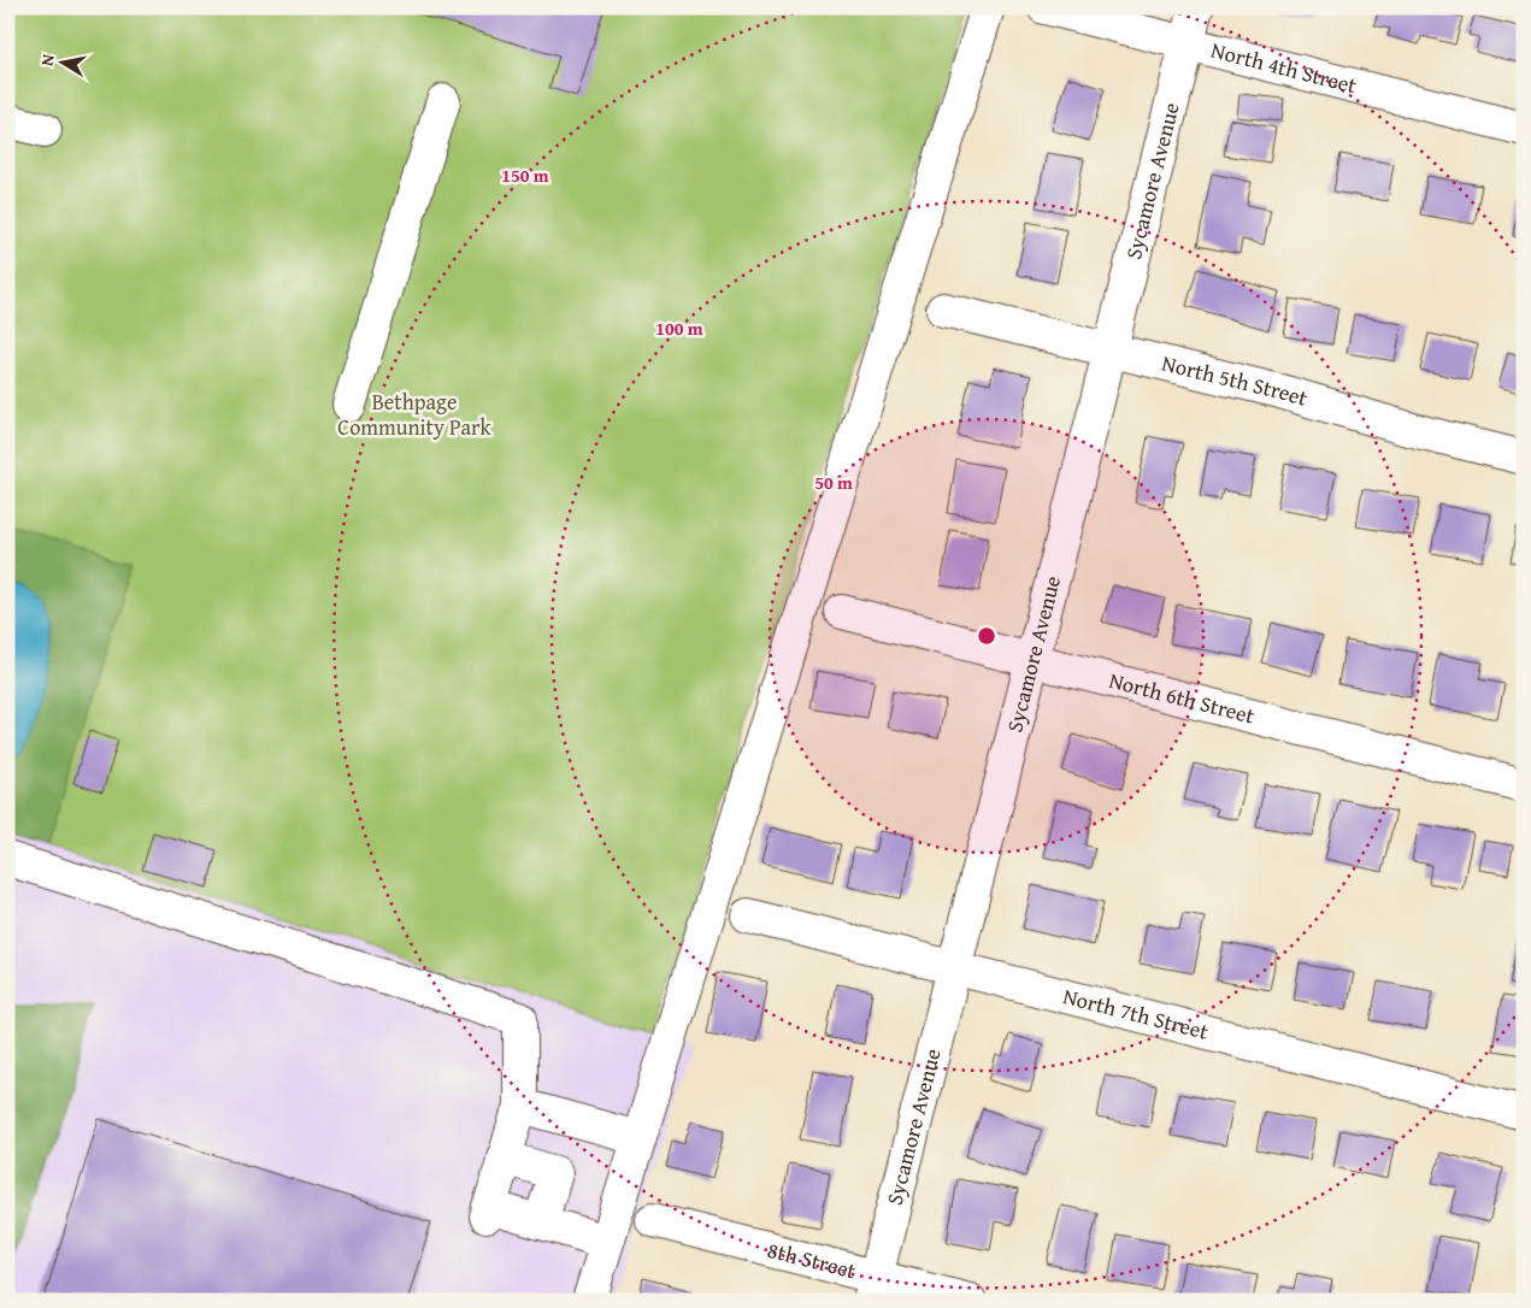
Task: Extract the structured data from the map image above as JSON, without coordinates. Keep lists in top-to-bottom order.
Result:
{
  "streets": {
    "street": [
      "North 4th Street",
      "Sycamore Avenue",
      "North 5th Street",
      "North 6th Street",
      "North 7th Street",
      "8th Street"
    ]
  },
  "crossings": [
    ["North 4th Street", "Sycamore Avenue"],
    ["Sycamore Avenue", "North 5th Street"],
    ["Sycamore Avenue", "North 6th Street"],
    ["Sycamore Avenue", "North 7th Street"],
    ["Sycamore Avenue", "8th Street"]
  ],
  "parks": ["Bethpage Community Park"],
  "north": "left",
  "rings": ["150 m", "100 m", "50 m"]
}
